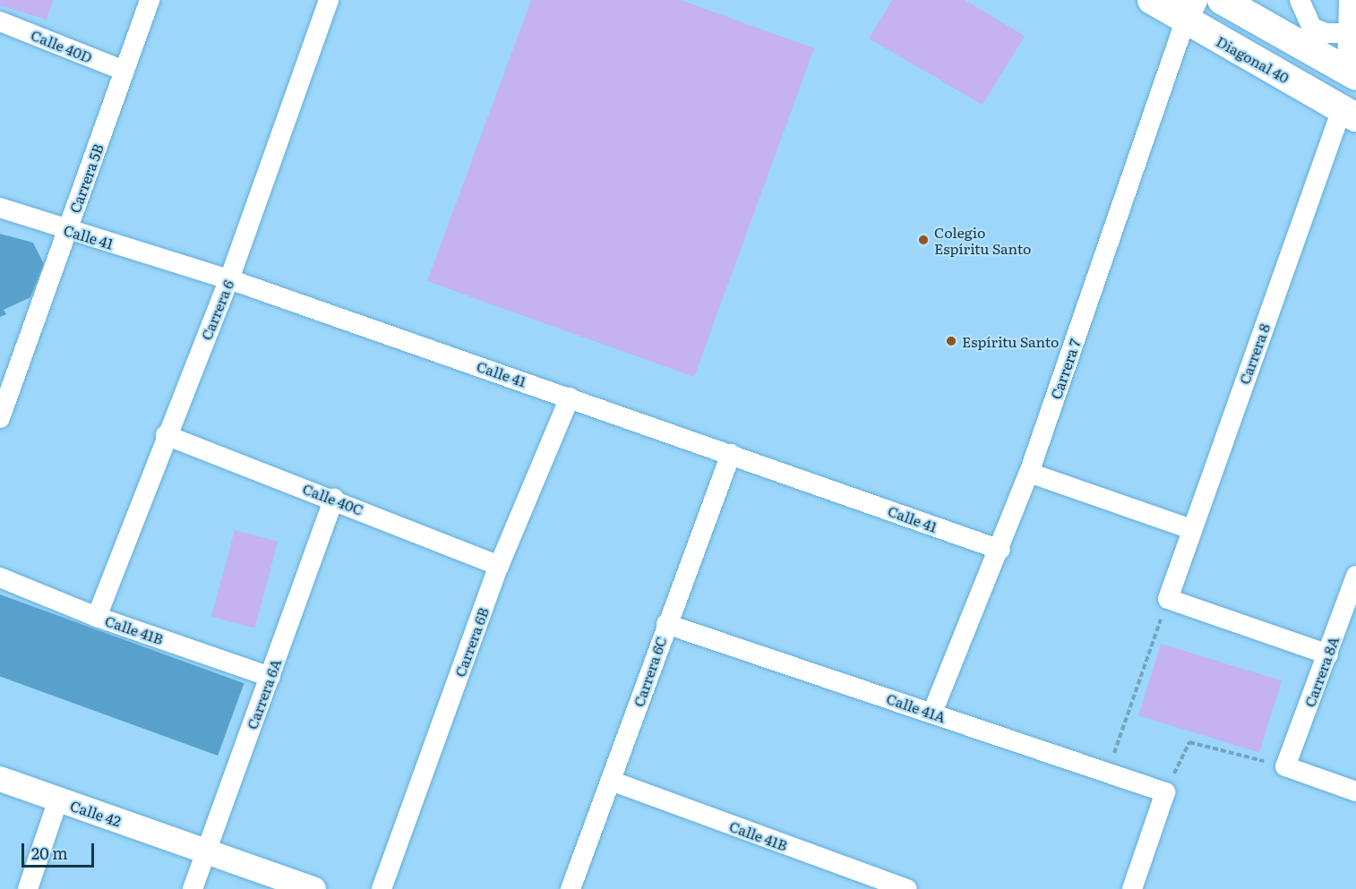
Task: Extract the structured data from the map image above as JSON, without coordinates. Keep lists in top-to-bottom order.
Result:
{
  "streets": {
    "main road": ["Diagonal 40"],
    "street": [
      "Calle 40D",
      "Carrera 5B",
      "Calle 41",
      "Carrera 6",
      "Carrera 8",
      "Carrera 7",
      "Calle 40C",
      "Calle 41B",
      "Carrera 6B",
      "Carrera 6C",
      "Carrera 8A",
      "Carrera 6A",
      "Calle 41A",
      "Calle 42"
    ]
  },
  "crossings": [
    ["Calle 40D", "Carrera 5B"],
    ["Diagonal 40", "Carrera 8"],
    ["Diagonal 40", "Carrera 7"],
    ["Carrera 5B", "Calle 41"],
    ["Calle 41", "Carrera 6"],
    ["Calle 41", "Carrera 7"],
    ["Calle 41", "Carrera 6B"],
    ["Calle 41", "Carrera 6C"],
    ["Carrera 6", "Calle 40C"],
    ["Carrera 6", "Calle 41B"],
    ["Carrera 7", "Calle 41A"],
    ["Calle 40C", "Carrera 6B"],
    ["Calle 40C", "Carrera 6A"],
    ["Calle 41B", "Carrera 6C"],
    ["Calle 41B", "Carrera 6A"],
    ["Carrera 6C", "Calle 41A"],
    ["Carrera 6A", "Calle 42"]
  ],
  "places": ["Colegio Espíritu Santo", "Espíritu Santo"],
  "scale_bar": "20 m"
}
